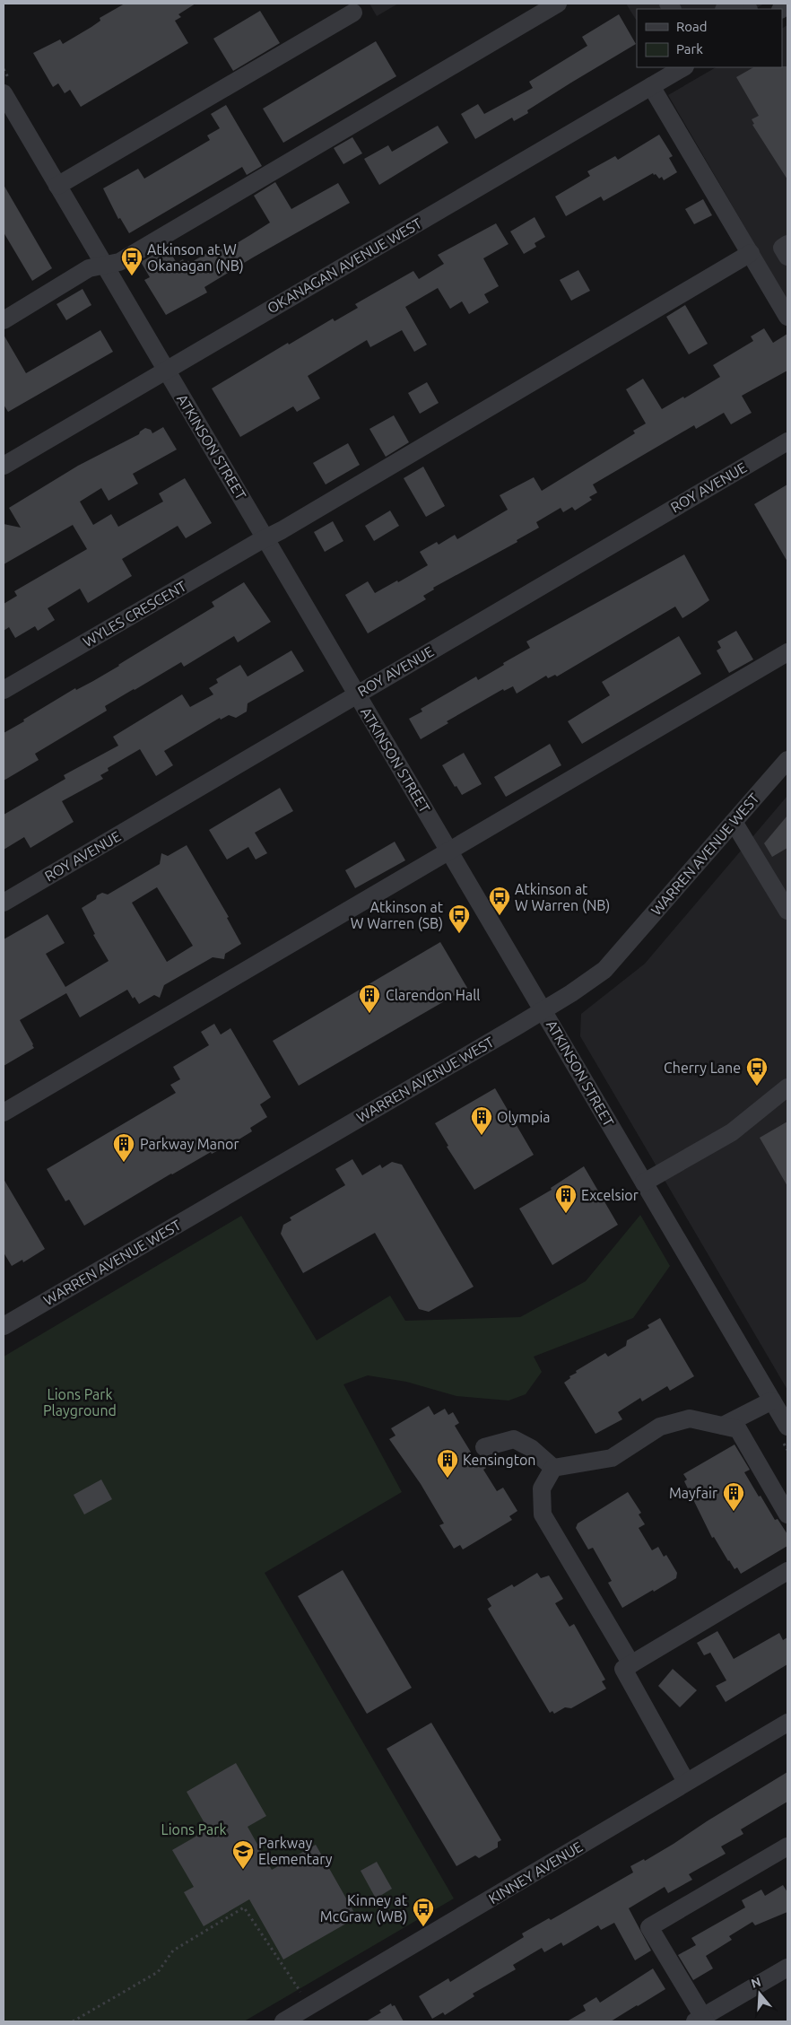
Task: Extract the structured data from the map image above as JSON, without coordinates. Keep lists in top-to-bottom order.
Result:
{
  "streets": {
    "street": [
      "OKANAGAN AVENUE WEST",
      "ATKINSON STREET",
      "ROY AVENUE",
      "WYLES CRESCENT",
      "WARREN AVENUE WEST",
      "KINNEY AVENUE"
    ]
  },
  "crossings": [
    ["OKANAGAN AVENUE WEST", "ATKINSON STREET"],
    ["ATKINSON STREET", "ROY AVENUE"],
    ["ATKINSON STREET", "WYLES CRESCENT"],
    ["ATKINSON STREET", "WARREN AVENUE WEST"]
  ],
  "parks": ["Lions Park Playground", "Lions Park"],
  "places": {
    "bus stop": [
      "Atkinson at W Okanagan (NB)",
      "Atkinson at W Warren (NB)",
      "Atkinson at W Warren (SB)",
      "Cherry Lane",
      "Kinney at McGraw (WB)"
    ],
    "building": [
      "Clarendon Hall",
      "Olympia",
      "Parkway Manor",
      "Excelsior",
      "Kensington",
      "Mayfair"
    ],
    "school or university": ["Parkway Elementary"]
  },
  "legend": ["Road", "Park"],
  "north": "top"
}
